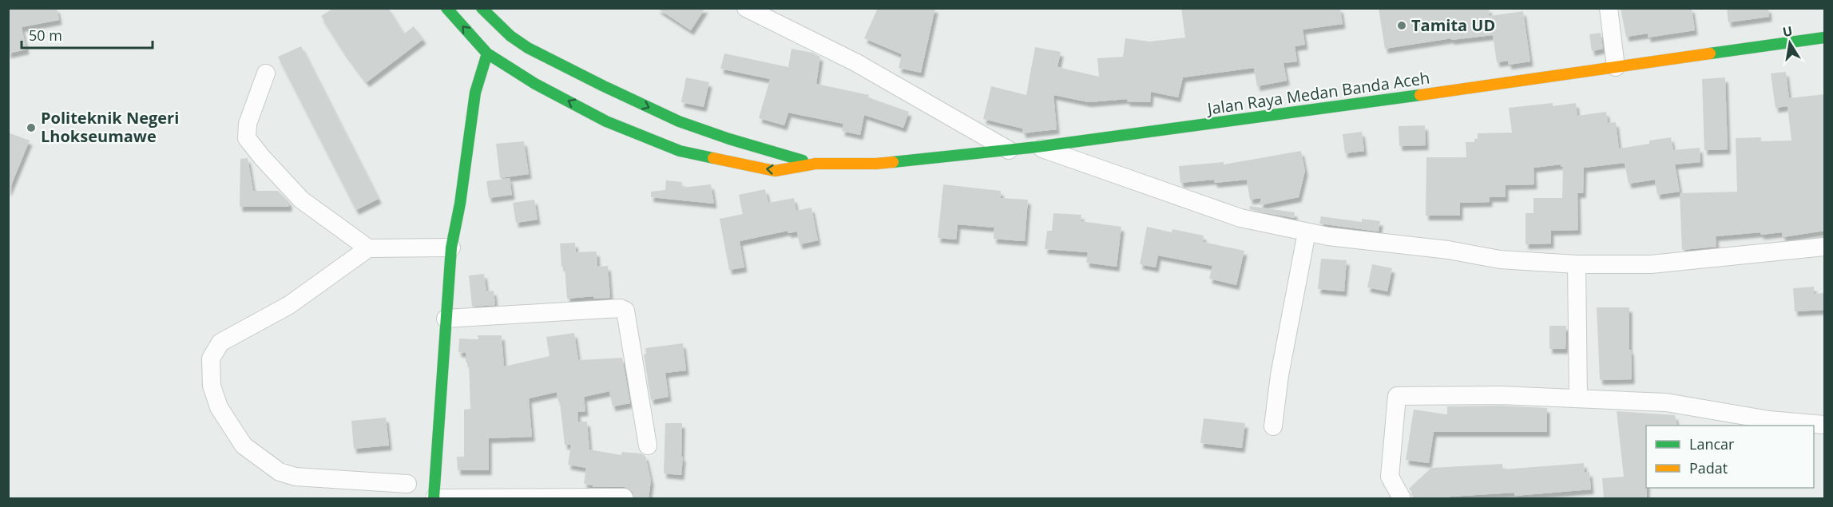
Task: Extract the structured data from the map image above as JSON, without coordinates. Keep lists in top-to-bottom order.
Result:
{
  "streets": {
    "main road": ["Jalan Raya Medan Banda Aceh"]
  },
  "places": ["Tamita UD", "Politeknik Negeri Lhokseumawe"],
  "legend": ["Lancar", "Padat"],
  "scale_bar": "50 m",
  "north": "top"
}
